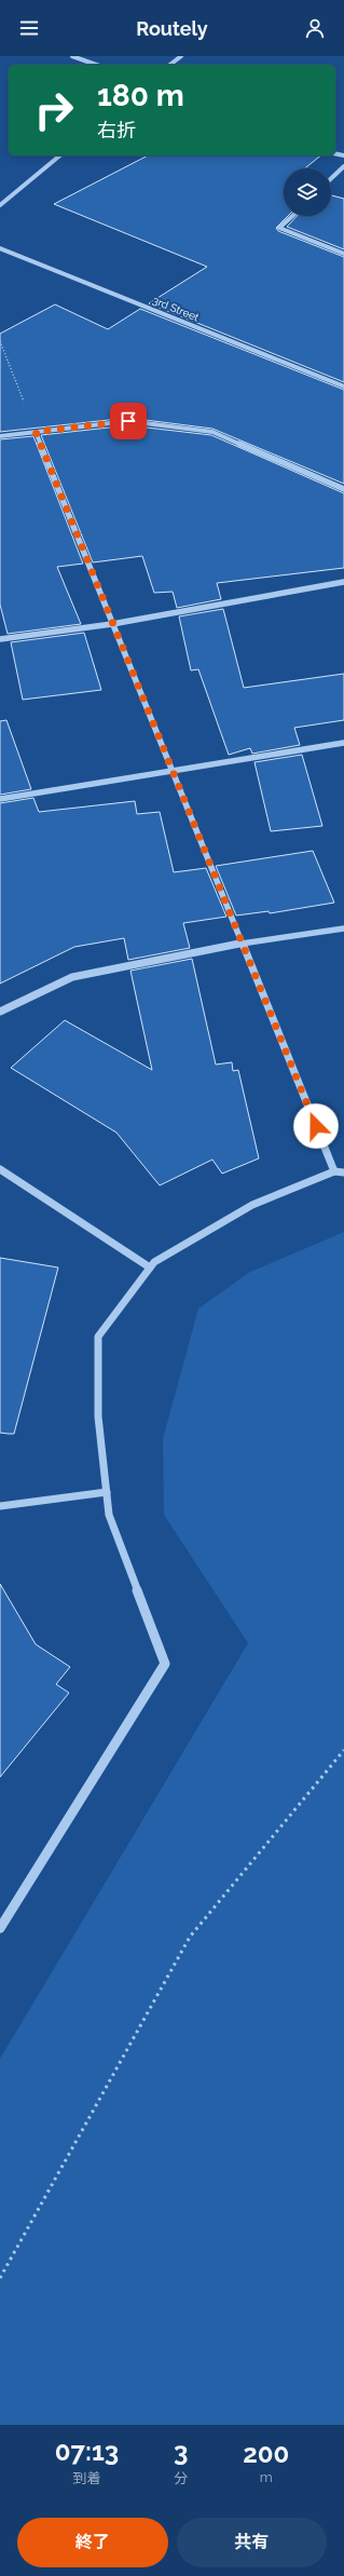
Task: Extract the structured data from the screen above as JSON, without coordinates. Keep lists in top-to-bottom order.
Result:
{
  "streets": {
    "street": ["3rd Street"]
  },
  "page": {
    "header": "Routely",
    "turn": ["180 m", "右折"],
    "eta": [
      "07:13",
      "到着",
      "3",
      "分",
      "200",
      "m"
    ],
    "buttons": ["終了", "共有"]
  }
}
